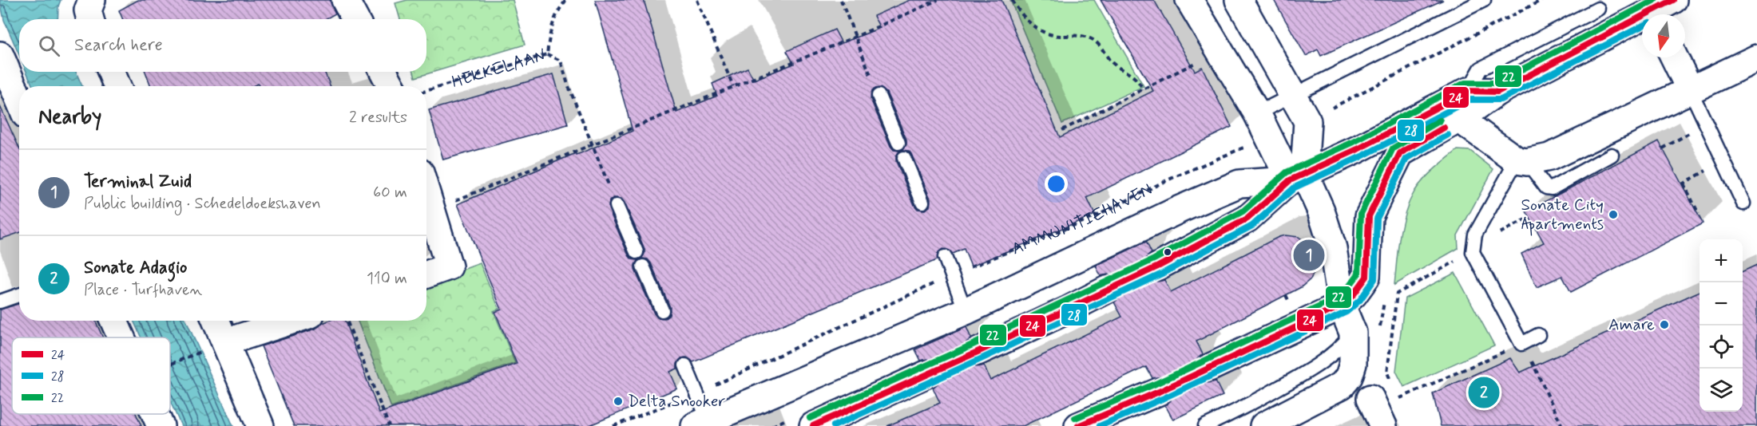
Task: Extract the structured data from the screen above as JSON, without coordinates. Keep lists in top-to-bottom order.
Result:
{
  "streets": {
    "street": ["AMMUNITIEHAVEN"],
    "path": ["HEKKELAAN"]
  },
  "places": ["Sonate City Apartments", "Amare", "Delta Snooker"],
  "lines": ["transit line 24", "transit line 22", "transit line 28"],
  "legend": ["24", "28", "22"],
  "north": "bottom",
  "page": {
    "search": "Search here",
    "heading": ["Nearby", "2 results"],
    "list": [
      {
        "mark": "1",
        "name": "Terminal Zuid",
        "note": "Public building · Schedeldoekshaven",
        "value": "60 m"
      },
      {
        "mark": "2",
        "name": "Sonate Adagio",
        "note": "Place · Turfhaven",
        "value": "110 m"
      }
    ],
    "pins": ["1", "2"],
    "map_buttons": ["+", "−"]
  }
}
